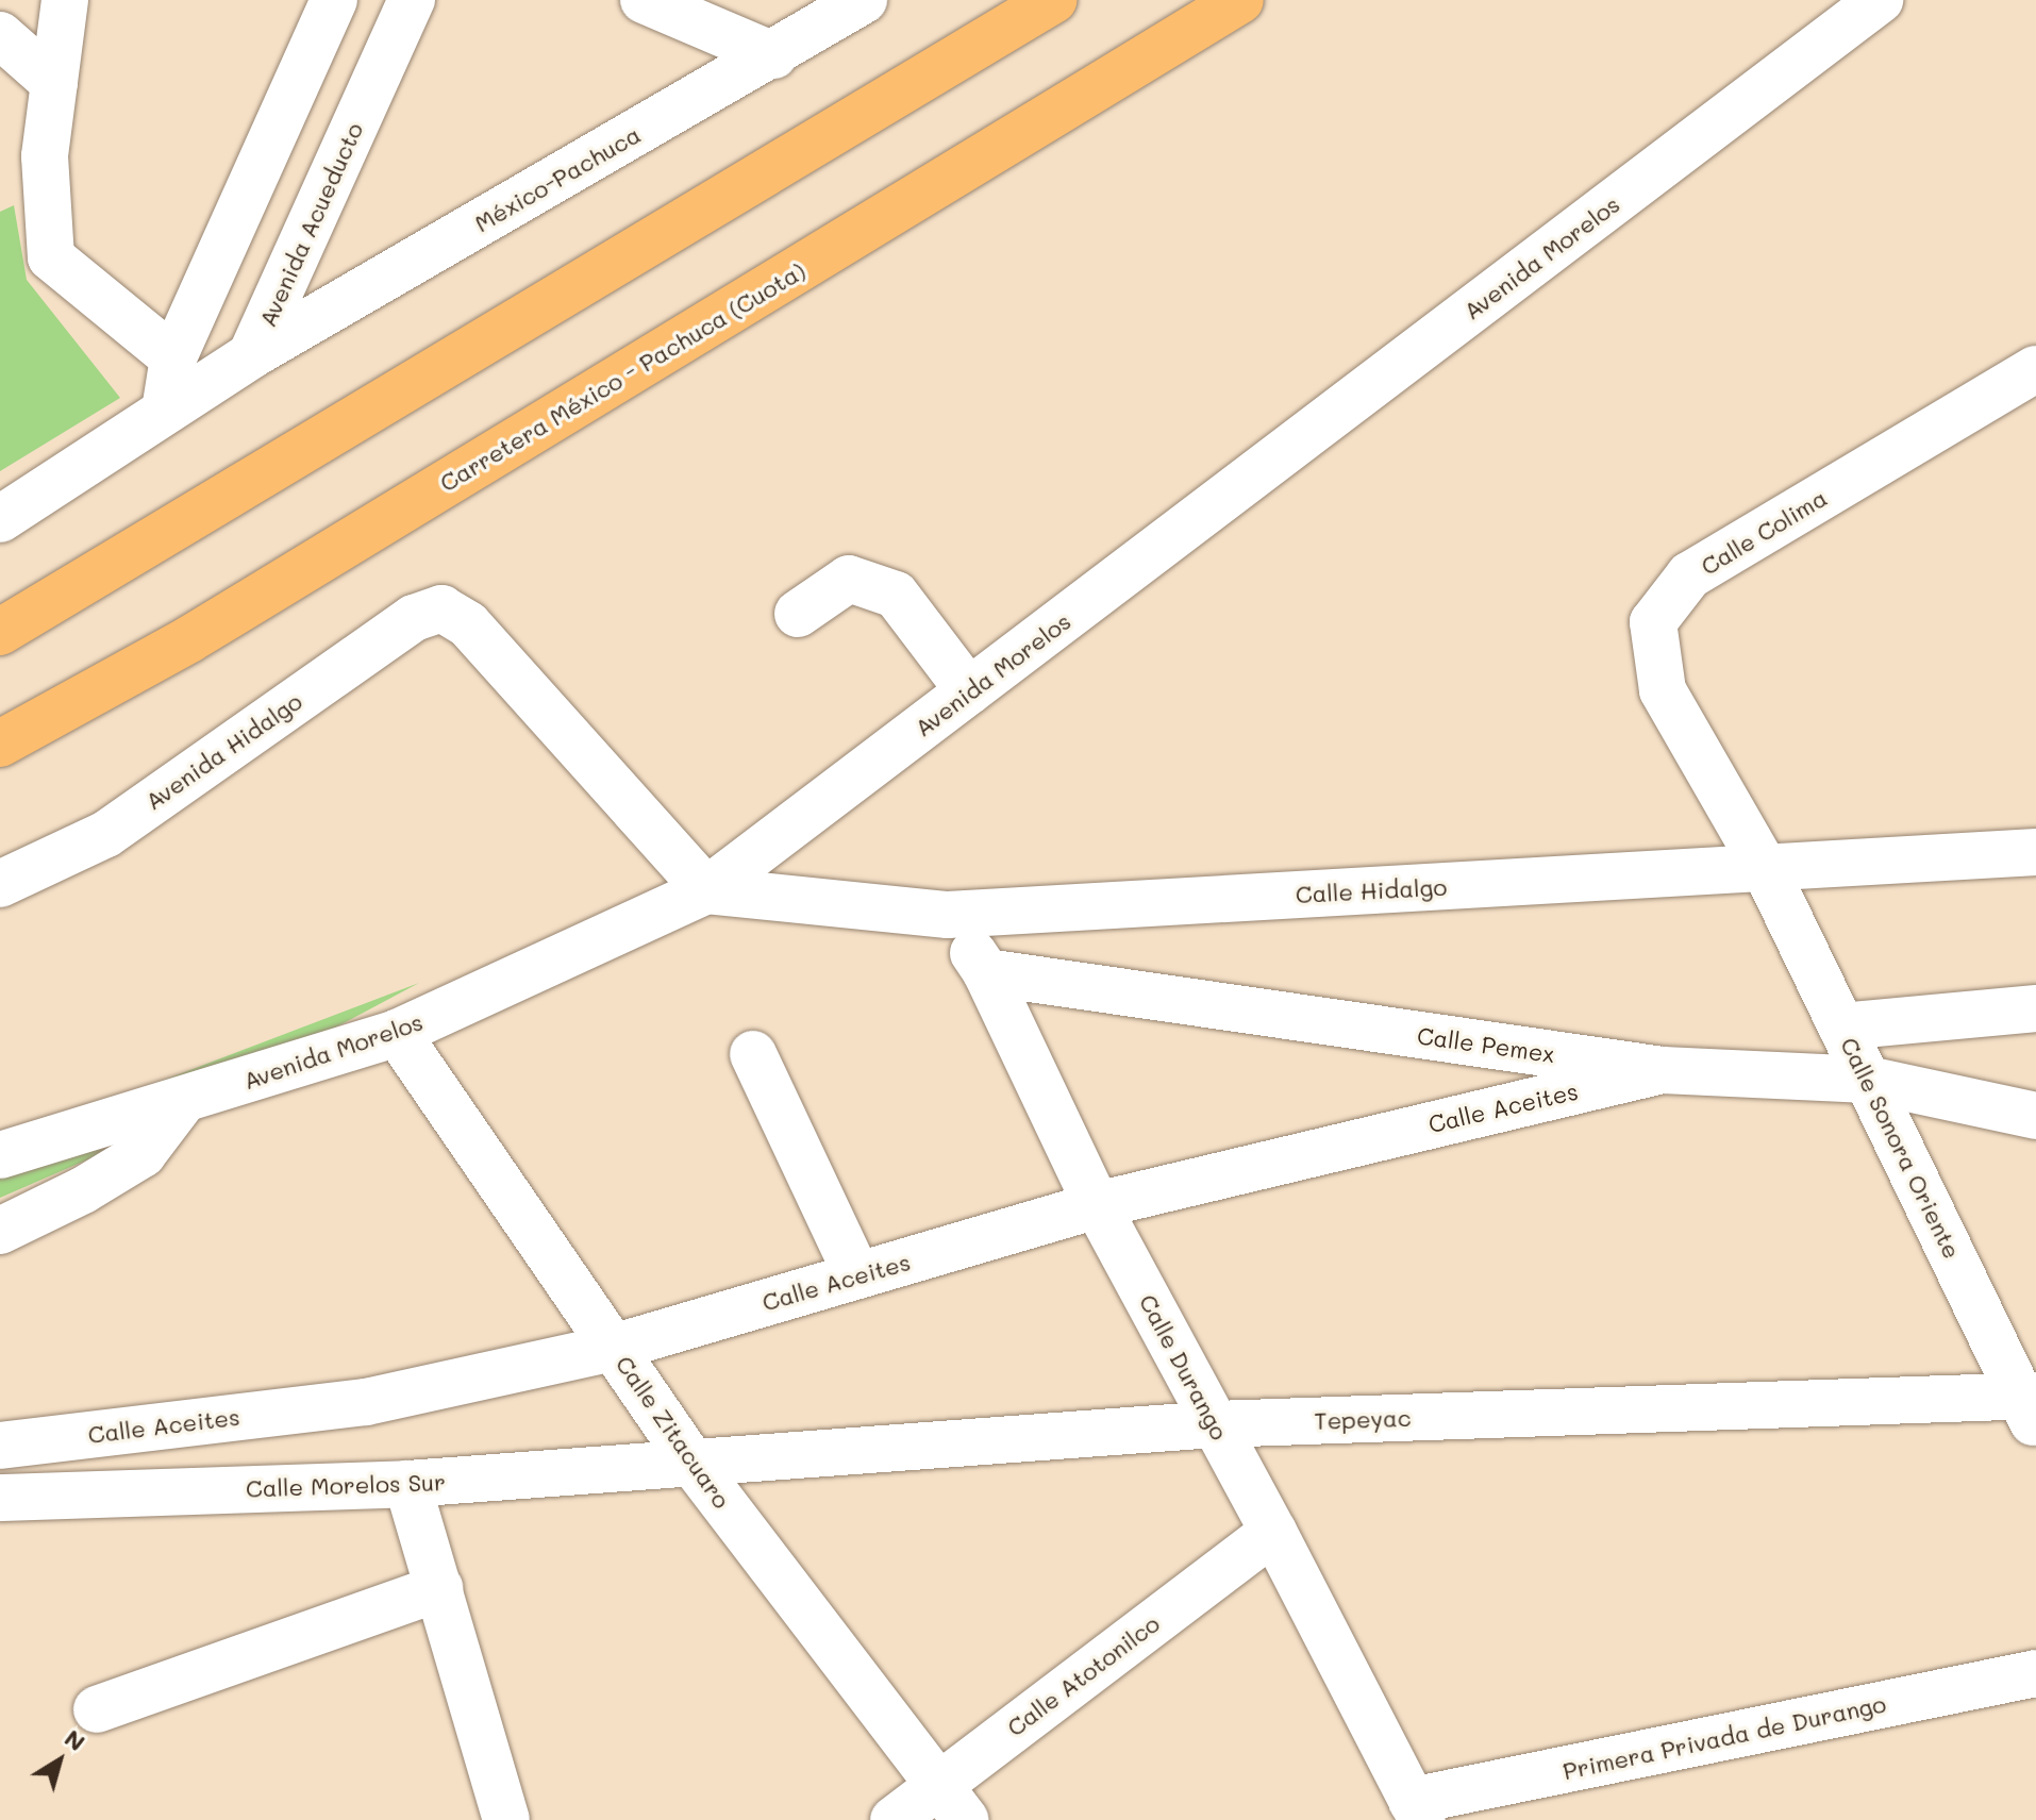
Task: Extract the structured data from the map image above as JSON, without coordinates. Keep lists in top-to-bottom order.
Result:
{
  "streets": {
    "highway": ["Carretera México - Pachuca (Cuota)"],
    "street": [
      "México-Pachuca",
      "Avenida Acueducto",
      "Avenida Morelos",
      "Calle Colima",
      "Avenida Hidalgo",
      "Calle Hidalgo",
      "Calle Pemex",
      "Calle Aceites",
      "Calle Sonora Oriente",
      "Calle Durango",
      "Tepeyac",
      "Calle Zitacuaro",
      "Calle Morelos Sur",
      "Calle Atotonilco",
      "Primera Privada de Durango"
    ]
  },
  "crossings": [
    ["México-Pachuca", "Avenida Acueducto"],
    ["Avenida Morelos", "Avenida Hidalgo"],
    ["Avenida Morelos", "Calle Hidalgo"],
    ["Avenida Morelos", "Calle Zitacuaro"],
    ["Calle Colima", "Calle Hidalgo"],
    ["Calle Colima", "Calle Sonora Oriente"],
    ["Avenida Hidalgo", "Calle Hidalgo"],
    ["Calle Hidalgo", "Calle Sonora Oriente"],
    ["Calle Hidalgo", "Calle Durango"],
    ["Calle Pemex", "Calle Aceites"],
    ["Calle Pemex", "Calle Sonora Oriente"],
    ["Calle Pemex", "Calle Durango"],
    ["Calle Aceites", "Calle Durango"],
    ["Calle Aceites", "Calle Zitacuaro"],
    ["Calle Sonora Oriente", "Tepeyac"],
    ["Calle Durango", "Tepeyac"],
    ["Calle Durango", "Calle Atotonilco"],
    ["Calle Durango", "Primera Privada de Durango"],
    ["Tepeyac", "Calle Zitacuaro"],
    ["Tepeyac", "Calle Morelos Sur"],
    ["Calle Zitacuaro", "Calle Morelos Sur"],
    ["Calle Zitacuaro", "Calle Atotonilco"]
  ],
  "north": "top right"
}
